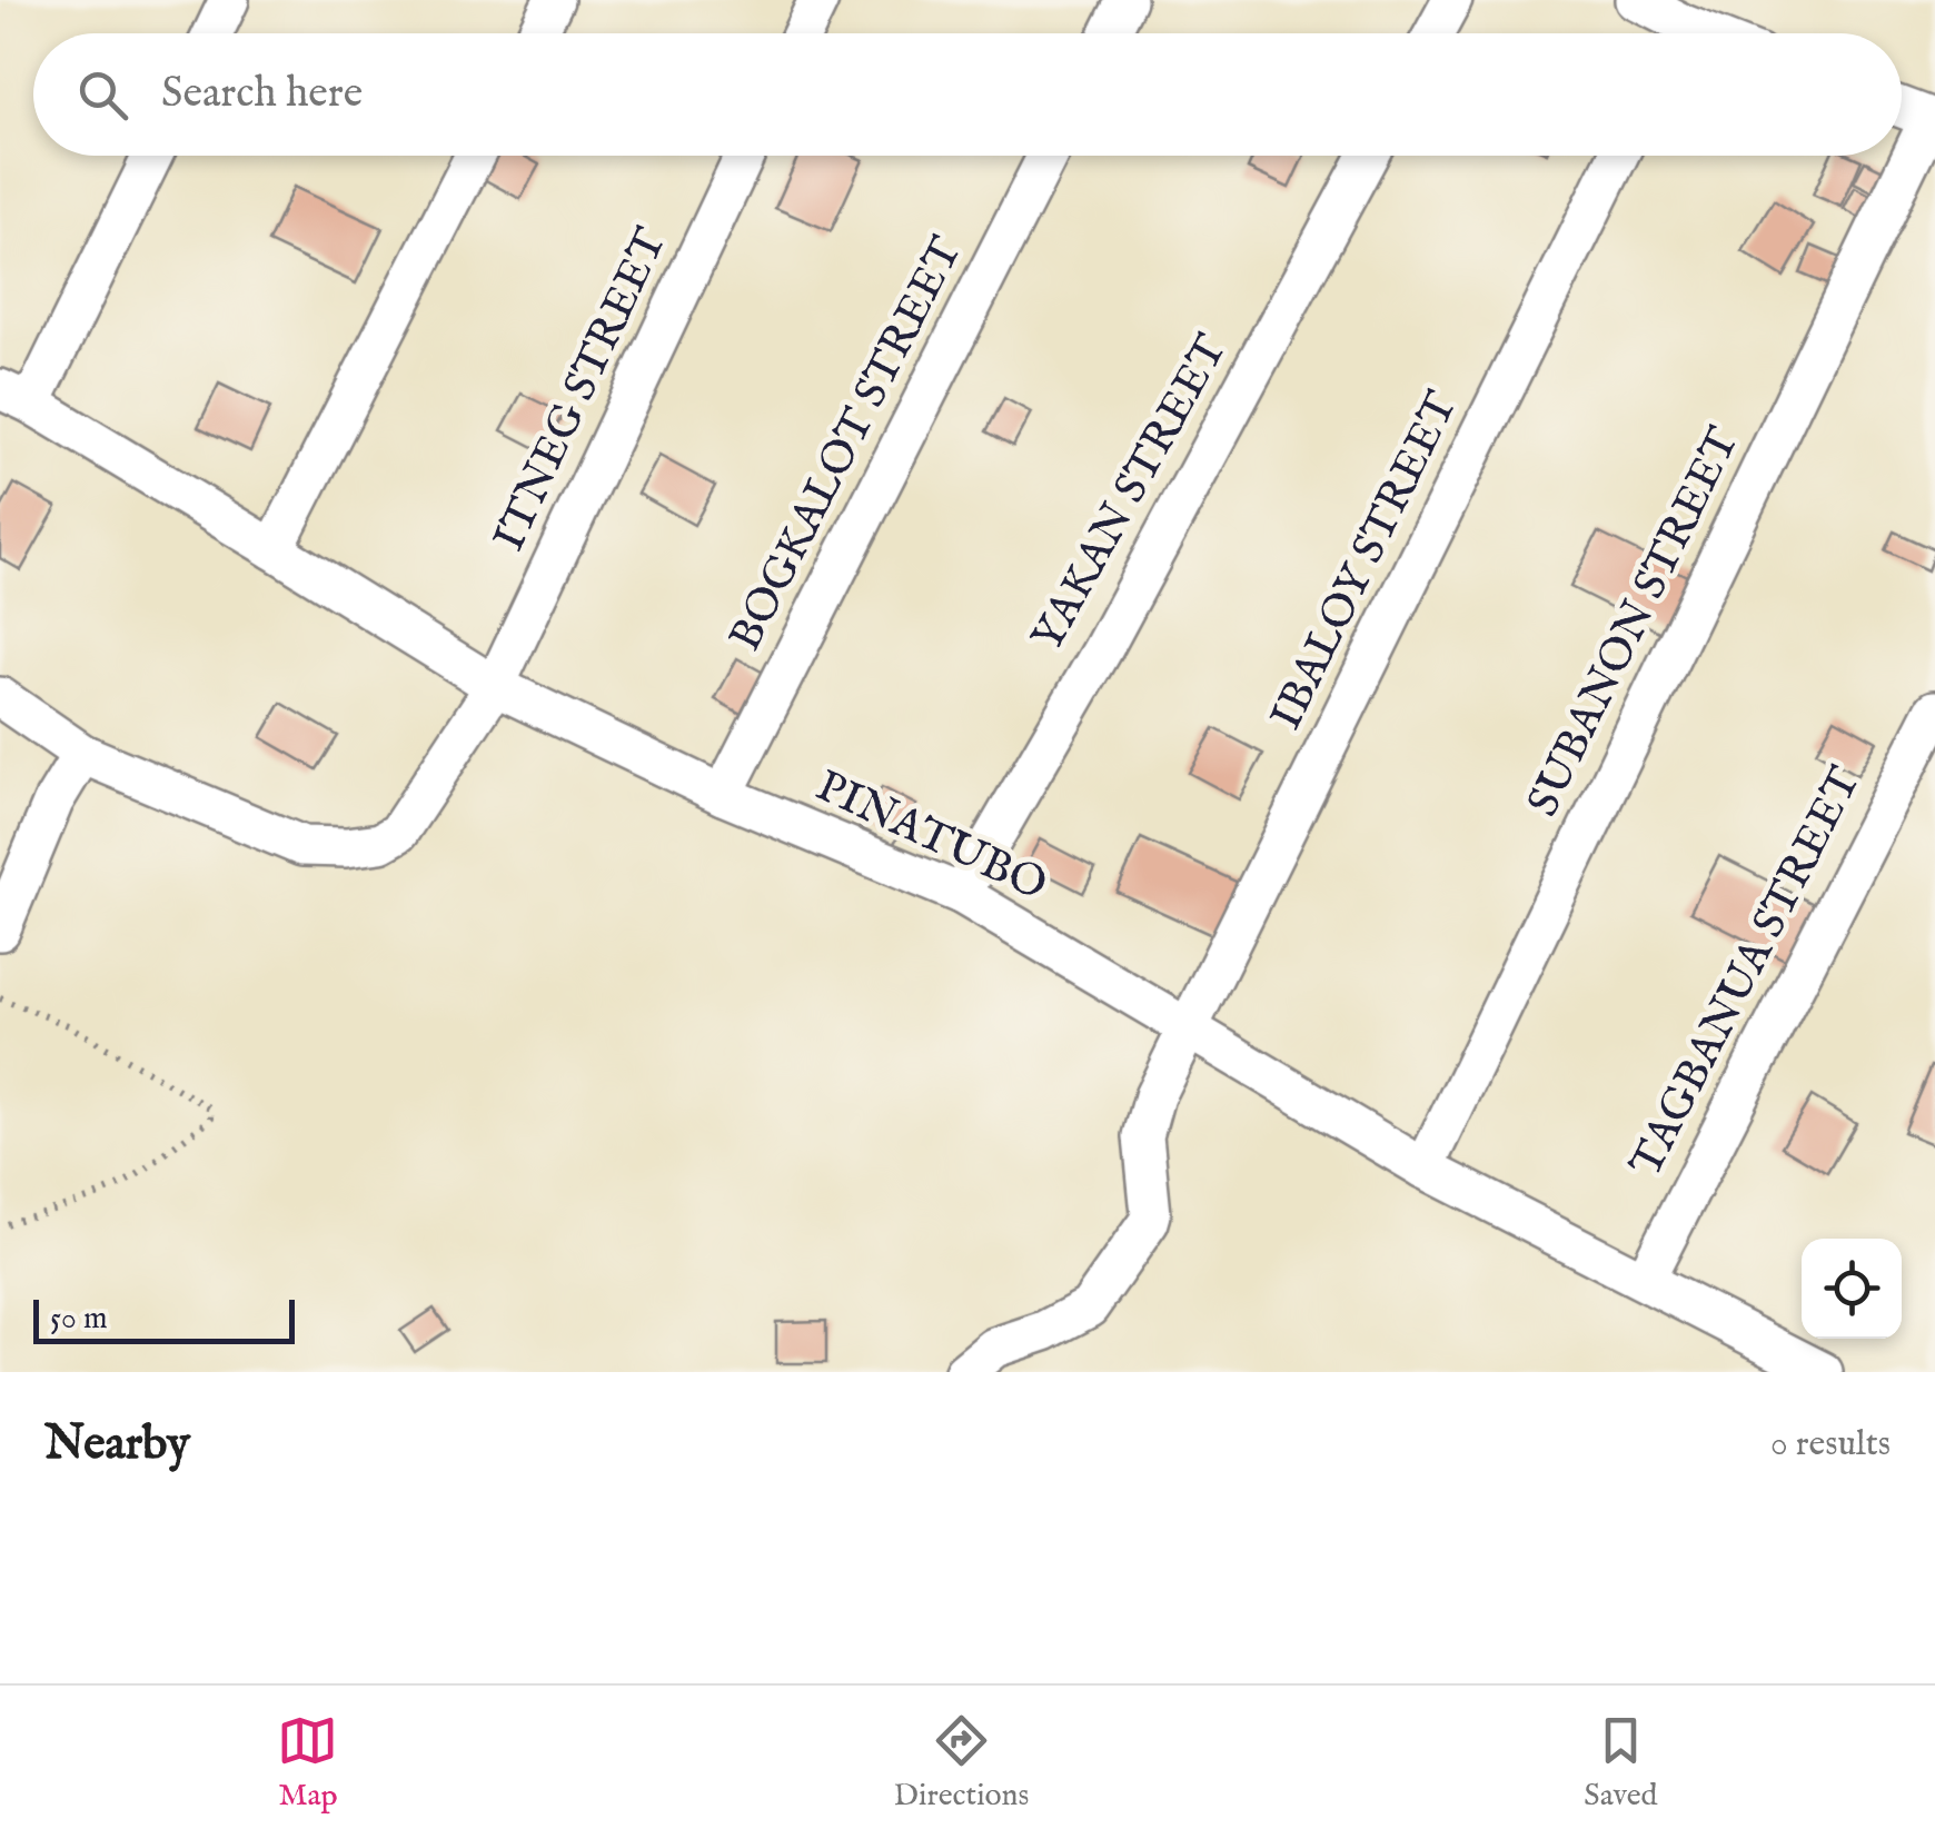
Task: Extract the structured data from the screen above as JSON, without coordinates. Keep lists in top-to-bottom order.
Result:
{
  "streets": {
    "street": [
      "ITNEG STREET",
      "BOGKALOT STREET",
      "YAKAN STREET",
      "IBALOY STREET",
      "SUBANON STREET",
      "PINATUBO",
      "TAGBANUA STREET"
    ]
  },
  "crossings": [
    ["ITNEG STREET", "PINATUBO"],
    ["BOGKALOT STREET", "PINATUBO"],
    ["YAKAN STREET", "PINATUBO"],
    ["IBALOY STREET", "PINATUBO"],
    ["SUBANON STREET", "PINATUBO"],
    ["PINATUBO", "TAGBANUA STREET"]
  ],
  "scale_bar": "50 m",
  "page": {
    "search": "Search here",
    "scale": "50 m",
    "heading": ["Nearby", "0 results"],
    "nav": ["Map", "Directions", "Saved"]
  }
}
